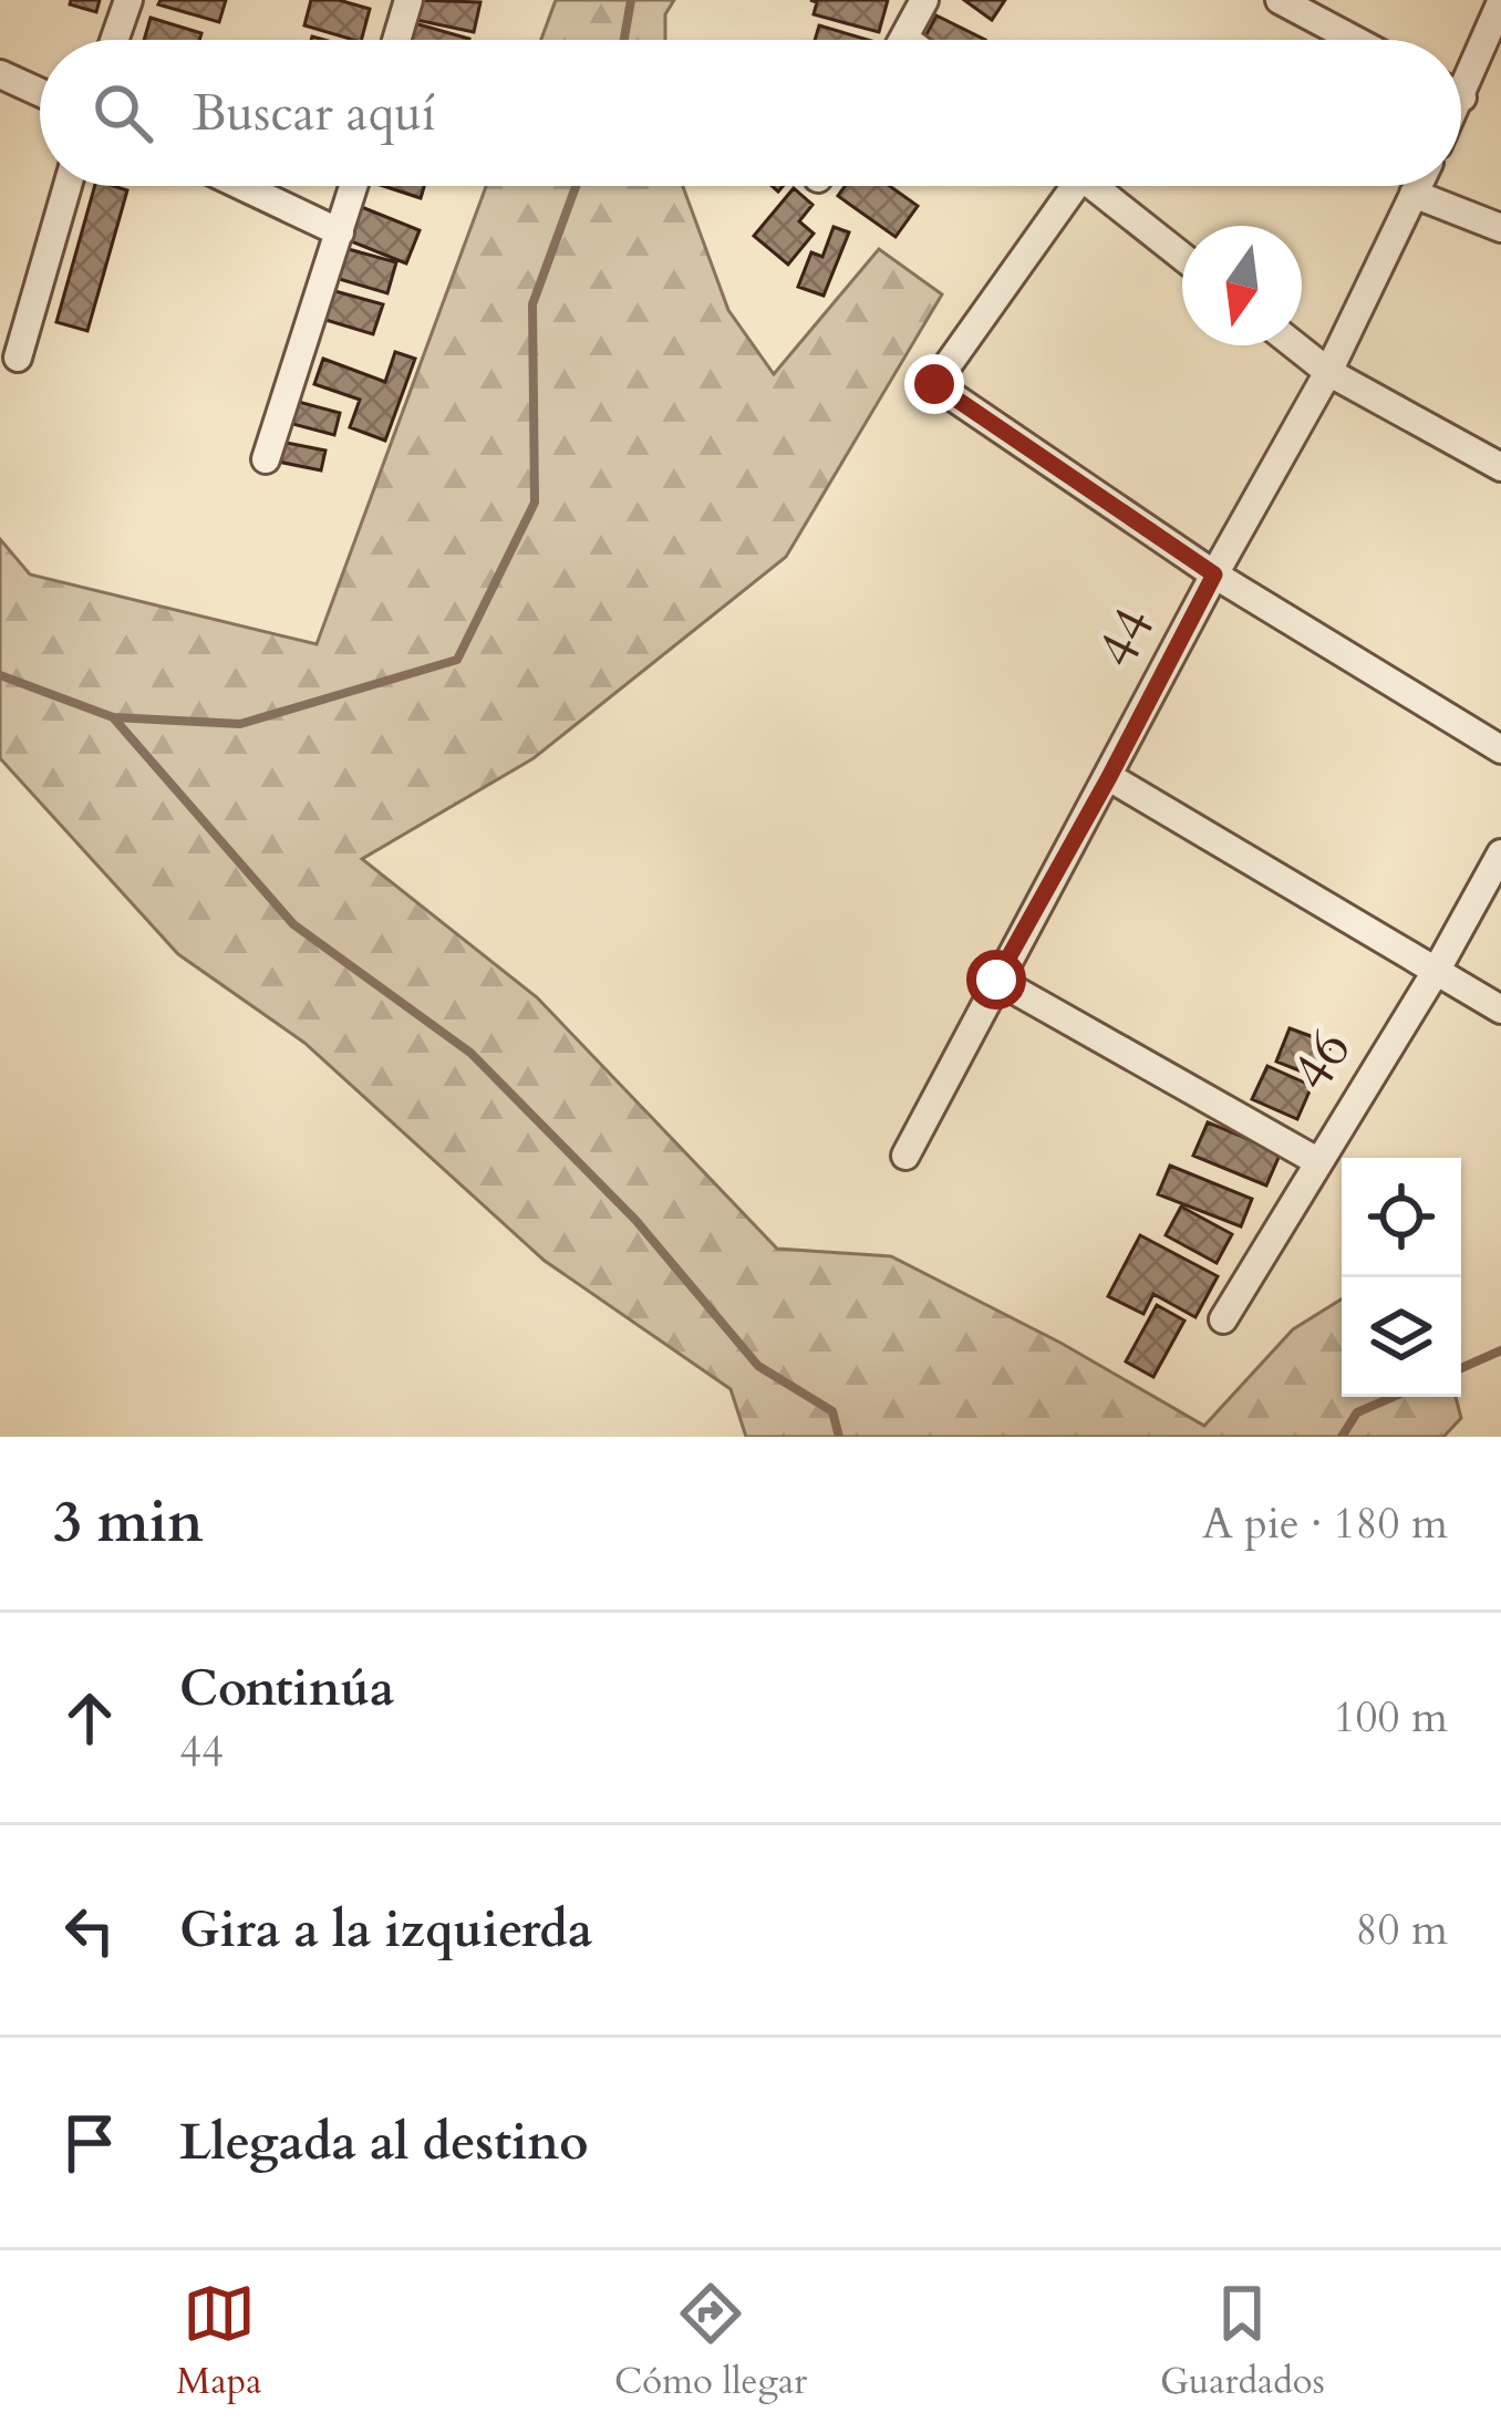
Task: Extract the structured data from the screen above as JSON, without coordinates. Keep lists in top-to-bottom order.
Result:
{
  "streets": {
    "street": ["44", "46"]
  },
  "north": "bottom",
  "page": {
    "search": "Buscar aquí",
    "heading": ["3 min", "A pie · 180 m"],
    "list": [
      ["Continúa", "44", "100 m"],
      ["Gira a la izquierda", "80 m"],
      "Llegada al destino"
    ],
    "nav": ["Mapa", "Cómo llegar", "Guardados"]
  }
}
